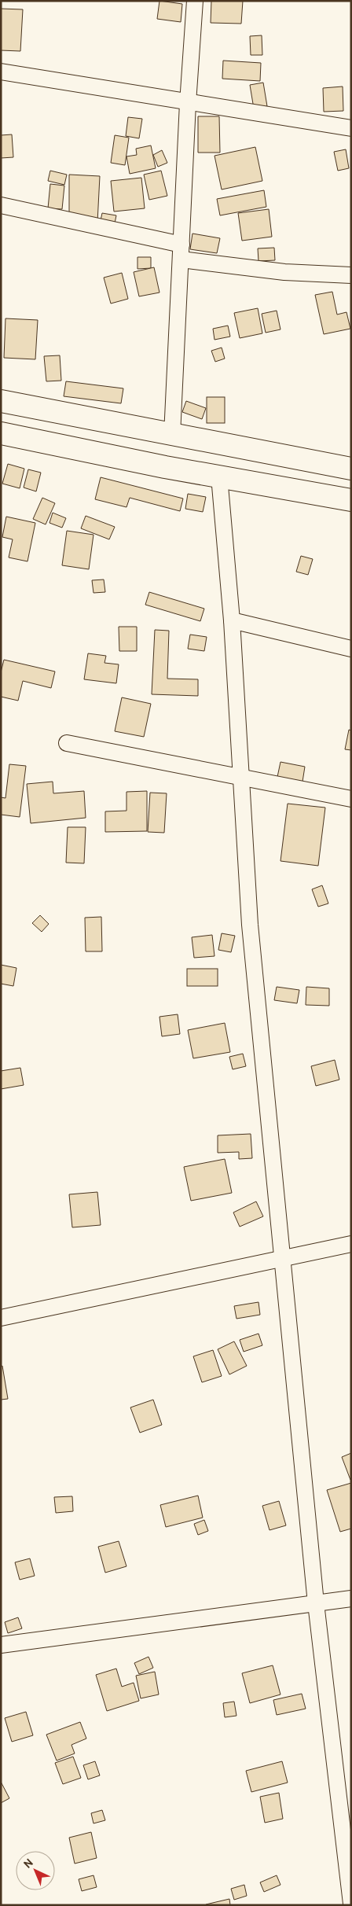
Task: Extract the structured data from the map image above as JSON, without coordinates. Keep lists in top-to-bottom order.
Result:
{
  "north": "top left"
}
